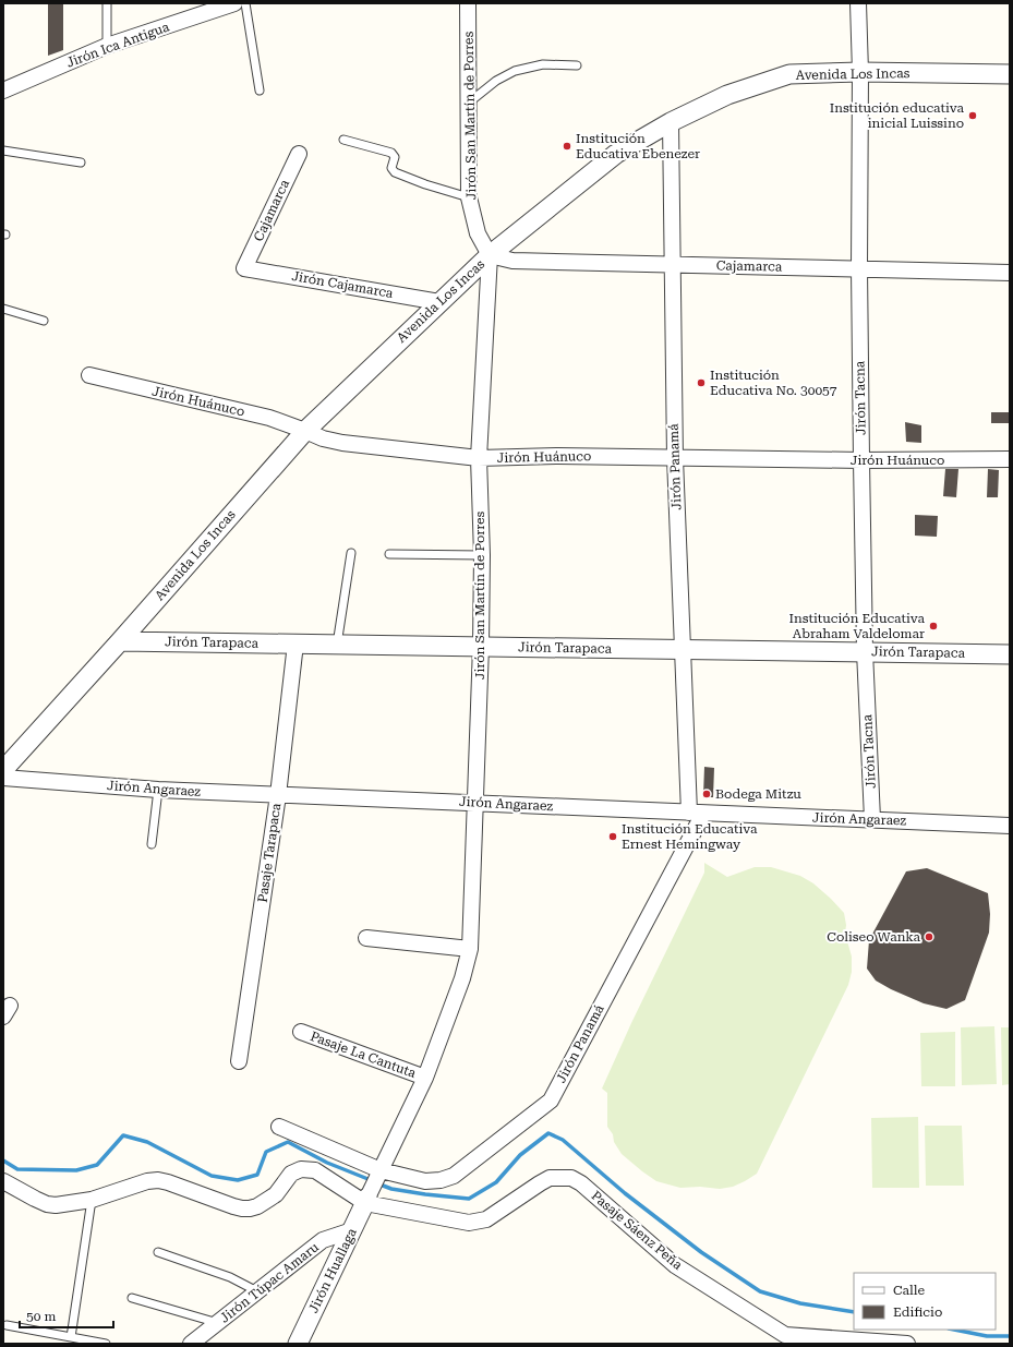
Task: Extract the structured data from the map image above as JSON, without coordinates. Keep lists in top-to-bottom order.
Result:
{
  "streets": {
    "street": [
      "Jirón Ica Antigua",
      "Avenida Los Incas",
      "Jirón San Martín de Porres",
      "Cajamarca",
      "Jirón Cajamarca",
      "Jirón Tacna",
      "Jirón Huánuco",
      "Jirón Panamá",
      "Jirón Tarapaca",
      "Jirón Angaraez",
      "Pasaje Tarapaca",
      "Pasaje La Cantuta",
      "Pasaje Sáenz Peña",
      "Jirón Huallaga",
      "Jirón Túpac Amaru"
    ]
  },
  "crossings": [
    ["Avenida Los Incas", "Jirón San Martín de Porres"],
    ["Avenida Los Incas", "Cajamarca"],
    ["Avenida Los Incas", "Jirón Cajamarca"],
    ["Avenida Los Incas", "Jirón Tacna"],
    ["Avenida Los Incas", "Jirón Huánuco"],
    ["Avenida Los Incas", "Jirón Panamá"],
    ["Avenida Los Incas", "Jirón Tarapaca"],
    ["Jirón San Martín de Porres", "Cajamarca"],
    ["Jirón San Martín de Porres", "Jirón Huánuco"],
    ["Jirón San Martín de Porres", "Jirón Panamá"],
    ["Jirón San Martín de Porres", "Jirón Tarapaca"],
    ["Jirón San Martín de Porres", "Jirón Angaraez"],
    ["Jirón San Martín de Porres", "Pasaje La Cantuta"],
    ["Jirón San Martín de Porres", "Pasaje Sáenz Peña"],
    ["Jirón San Martín de Porres", "Jirón Huallaga"],
    ["Cajamarca", "Jirón Cajamarca"],
    ["Cajamarca", "Jirón Tacna"],
    ["Cajamarca", "Jirón Panamá"],
    ["Jirón Tacna", "Jirón Huánuco"],
    ["Jirón Tacna", "Jirón Tarapaca"],
    ["Jirón Tacna", "Jirón Angaraez"],
    ["Jirón Huánuco", "Jirón Panamá"],
    ["Jirón Panamá", "Jirón Tarapaca"],
    ["Jirón Panamá", "Jirón Angaraez"],
    ["Jirón Tarapaca", "Pasaje Tarapaca"],
    ["Jirón Angaraez", "Pasaje Tarapaca"],
    ["Pasaje Sáenz Peña", "Jirón Huallaga"],
    ["Jirón Huallaga", "Jirón Túpac Amaru"]
  ],
  "places": [
    "Institución educativa inicial Luissino",
    "Institución Educativa Ebenezer",
    "Institución Educativa No. 30057",
    "Institución Educativa Abraham Valdelomar",
    "Bodega Mitzu",
    "Institución Educativa Ernest Hemingway",
    "Coliseo Wanka"
  ],
  "legend": ["Calle", "Edificio"],
  "scale_bar": "50 m"
}
